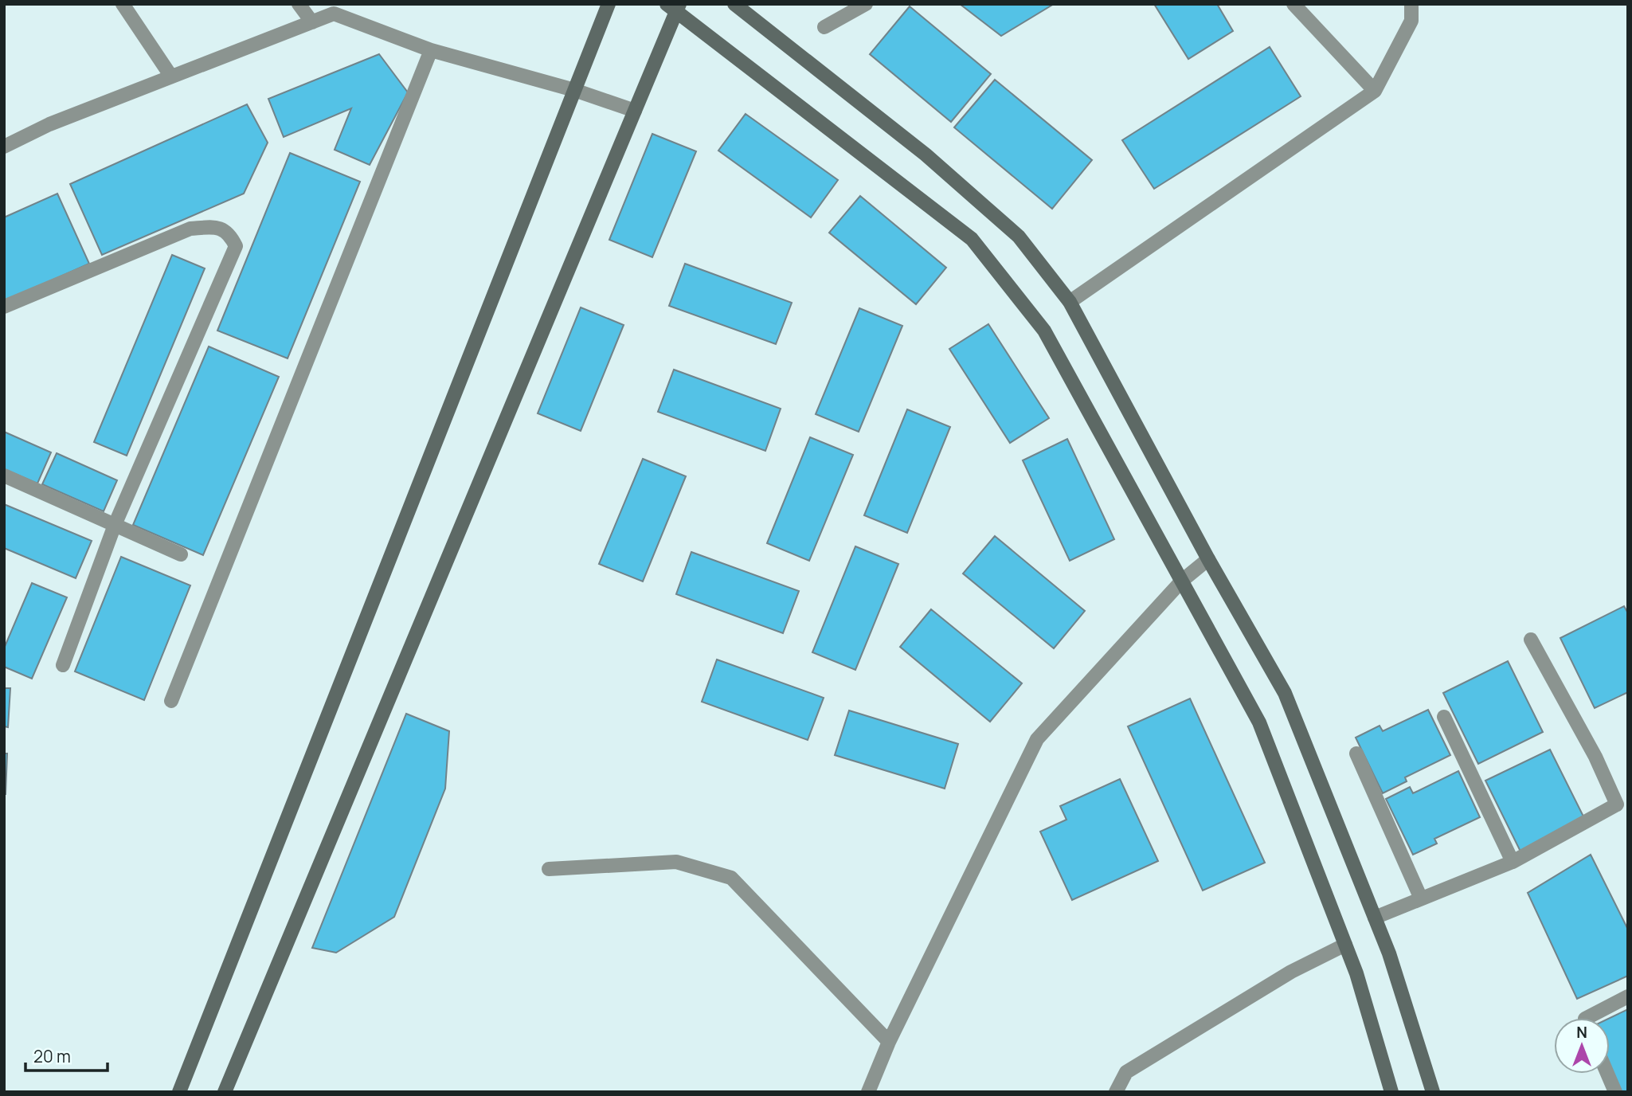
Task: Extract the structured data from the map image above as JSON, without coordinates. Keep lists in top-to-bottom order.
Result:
{
  "scale_bar": "20 m",
  "north": "top"
}
